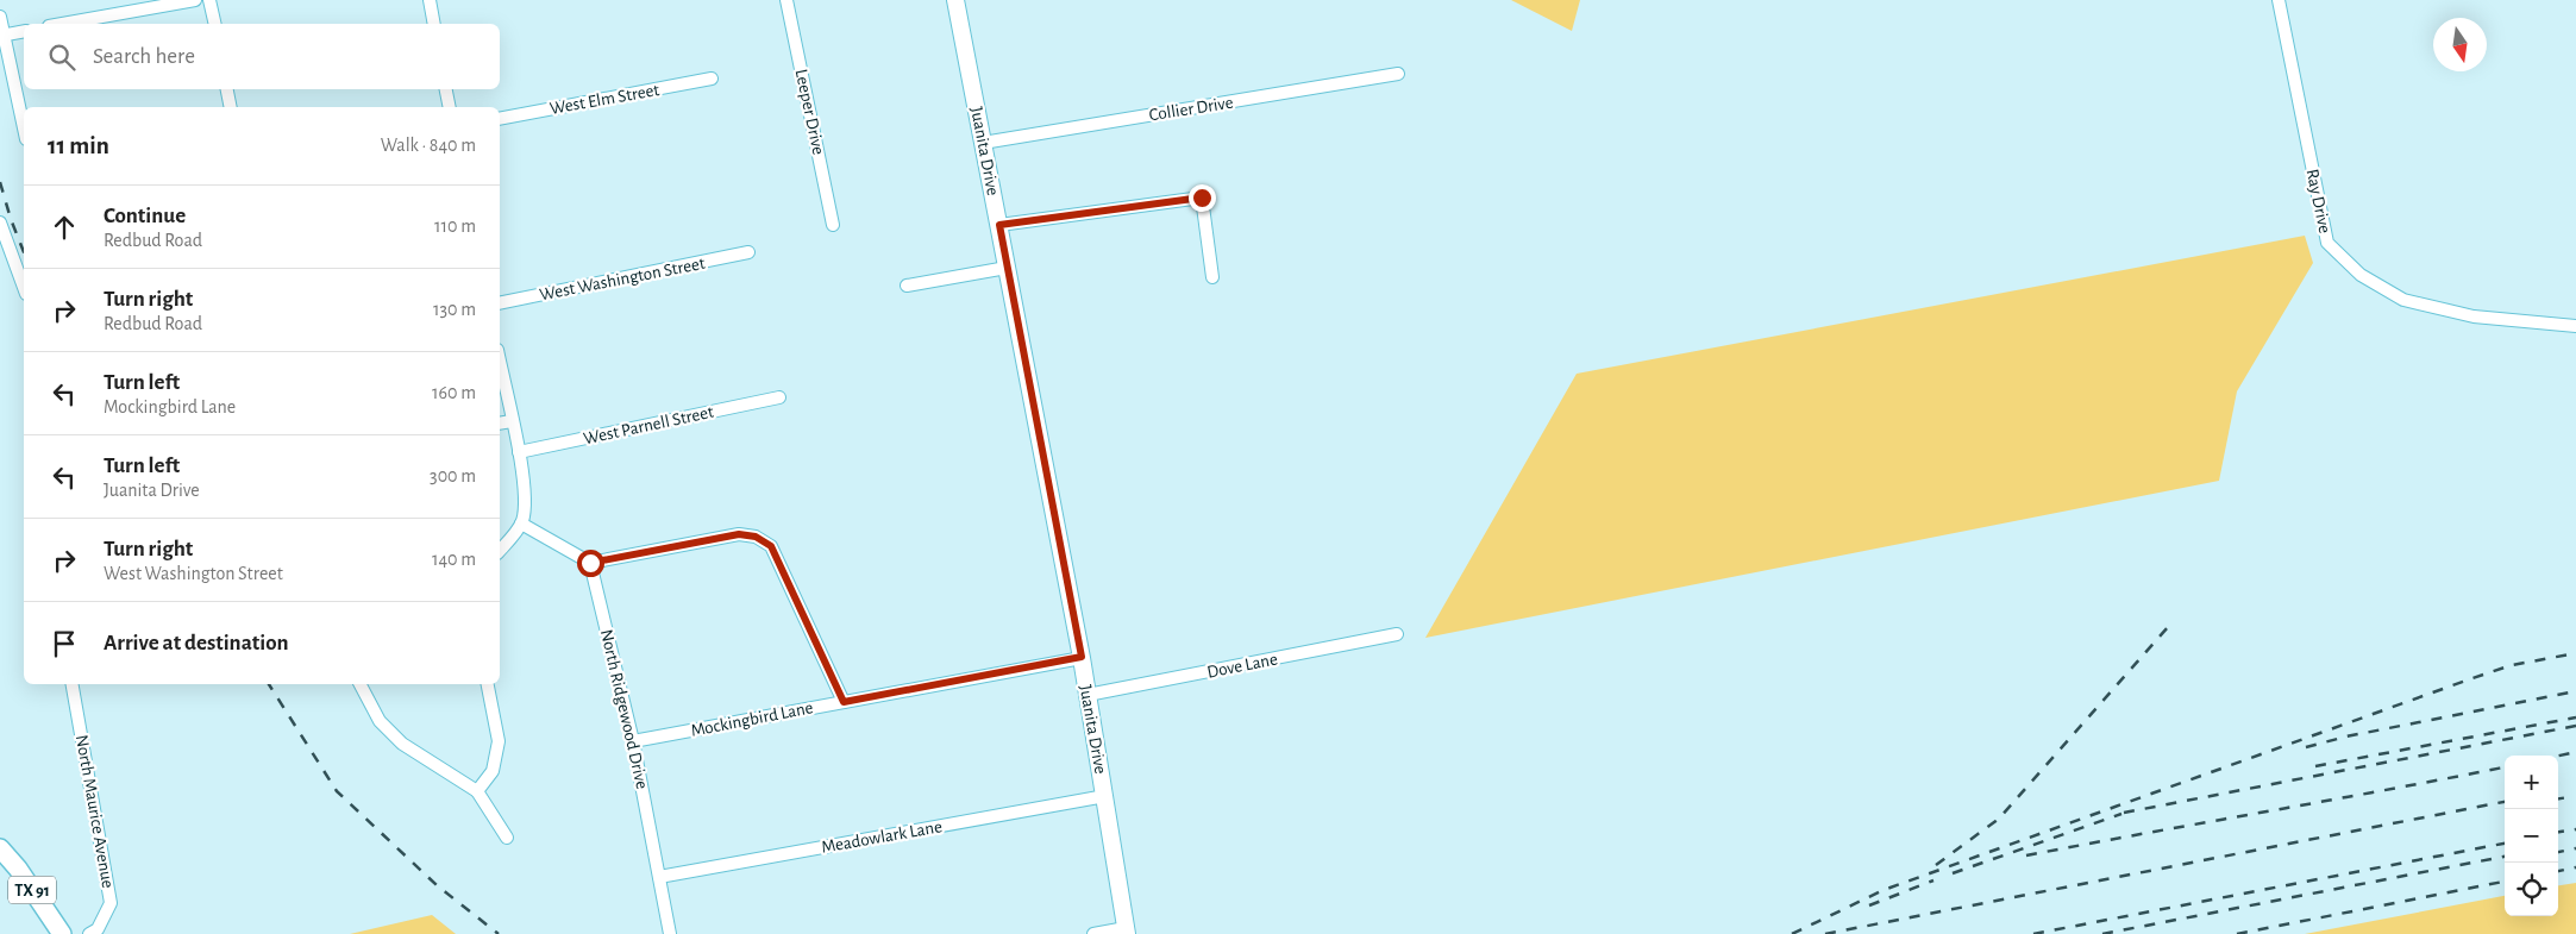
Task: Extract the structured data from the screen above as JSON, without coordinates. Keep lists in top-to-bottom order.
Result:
{
  "streets": {
    "main road": ["TX 91"],
    "street": [
      "West Elm Street",
      "Collier Drive",
      "Leeper Drive",
      "Juanita Drive",
      "Ray Drive",
      "West Washington Street",
      "West Parnell Street",
      "Dove Lane",
      "North Ridgewood Drive",
      "Mockingbird Lane",
      "North Maurice Avenue",
      "Meadowlark Lane"
    ]
  },
  "crossings": [
    ["Collier Drive", "Juanita Drive"],
    ["Juanita Drive", "Dove Lane"],
    ["Juanita Drive", "Mockingbird Lane"],
    ["Juanita Drive", "Meadowlark Lane"],
    ["North Ridgewood Drive", "Mockingbird Lane"],
    ["North Ridgewood Drive", "Meadowlark Lane"]
  ],
  "north": "bottom",
  "page": {
    "search": "Search here",
    "heading": ["11 min", "Walk · 840 m"],
    "list": [
      ["Continue", "Redbud Road", "110 m"],
      ["Turn right", "Redbud Road", "130 m"],
      ["Turn left", "Mockingbird Lane", "160 m"],
      ["Turn left", "Juanita Drive", "300 m"],
      ["Turn right", "West Washington Street", "140 m"],
      "Arrive at destination"
    ],
    "map_buttons": ["+", "−"]
  }
}
